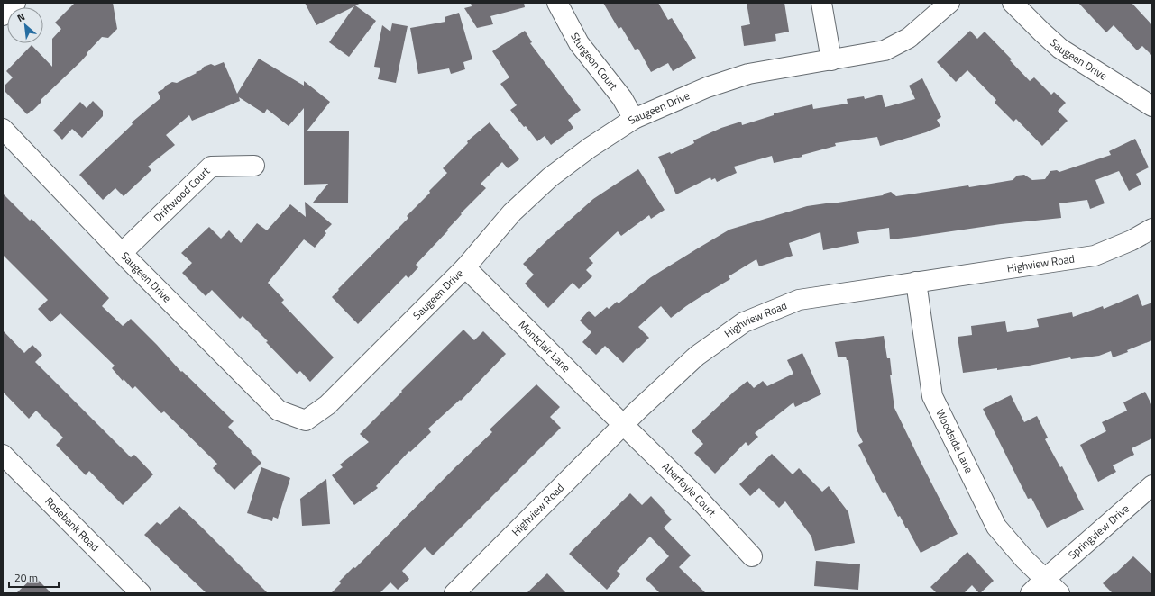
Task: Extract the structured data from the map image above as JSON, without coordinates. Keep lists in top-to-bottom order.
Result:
{
  "streets": {
    "street": [
      "Saugeen Drive",
      "Sturgeon Court",
      "Driftwood Court",
      "Highview Road",
      "Montclair Lane",
      "Woodside Lane",
      "Aberfoyle Court",
      "Rosebank Road",
      "Springview Drive"
    ]
  },
  "crossings": [
    ["Saugeen Drive", "Sturgeon Court"],
    ["Saugeen Drive", "Driftwood Court"],
    ["Saugeen Drive", "Montclair Lane"],
    ["Highview Road", "Montclair Lane"],
    ["Highview Road", "Woodside Lane"],
    ["Highview Road", "Aberfoyle Court"],
    ["Montclair Lane", "Aberfoyle Court"],
    ["Woodside Lane", "Springview Drive"]
  ],
  "scale_bar": "20 m",
  "north": "top left"
}
